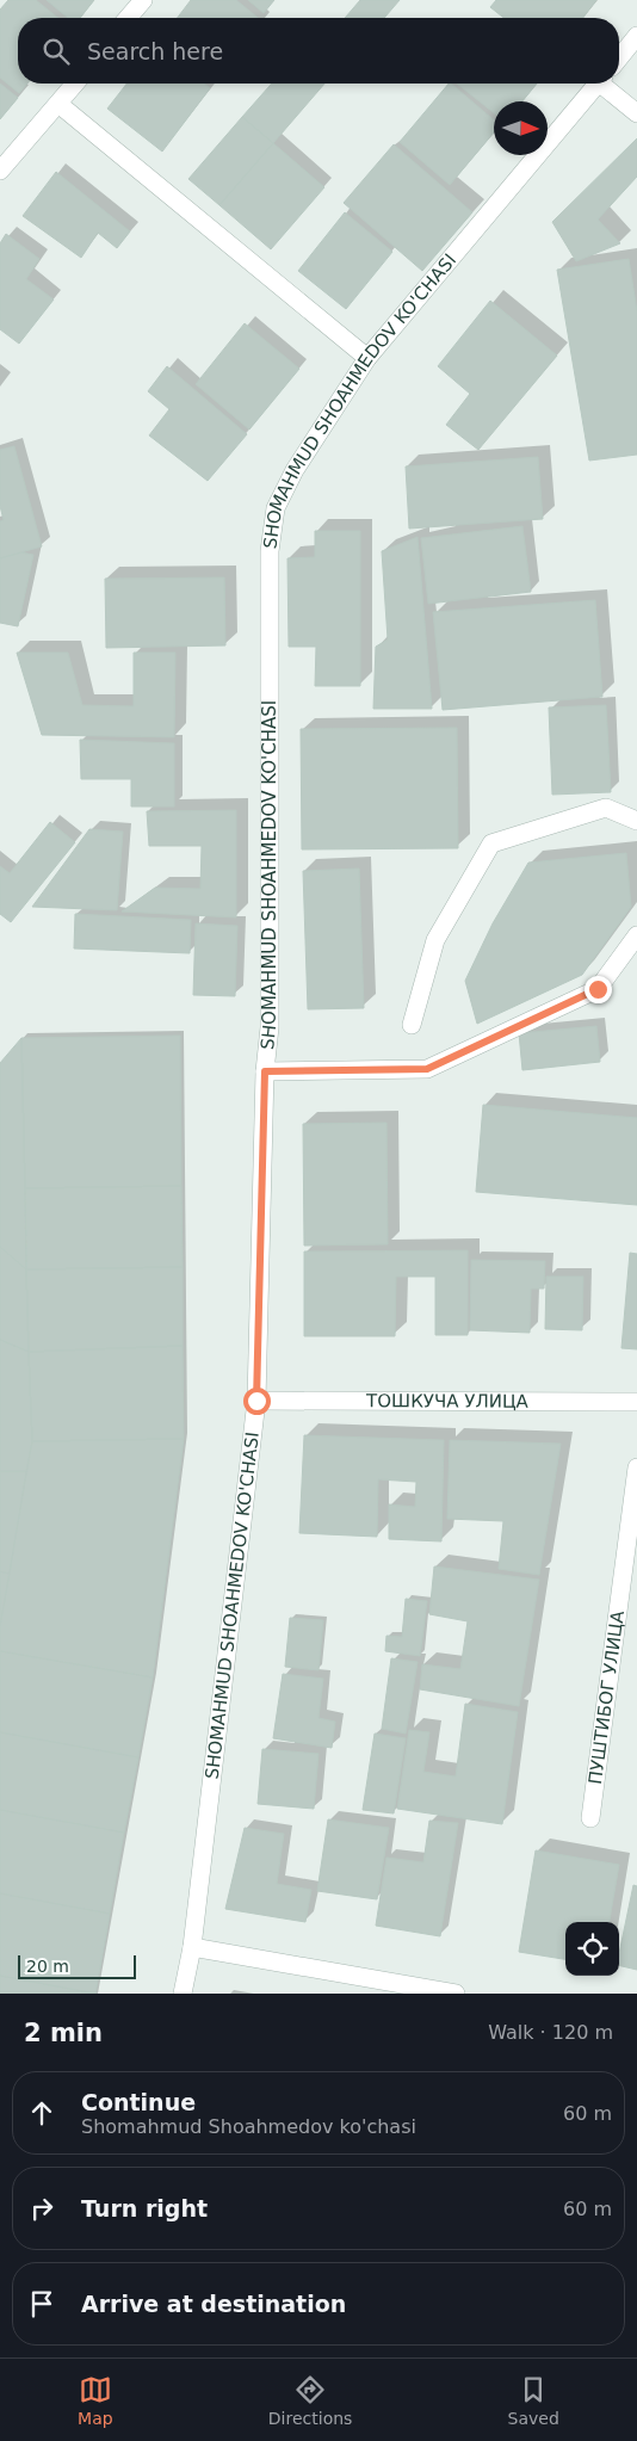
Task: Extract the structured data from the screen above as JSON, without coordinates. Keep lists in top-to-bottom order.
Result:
{
  "streets": {
    "street": ["SHOMAHMUD SHOAHMEDOV KO'CHASI", "ТОШКУЧА УЛИЦА", "ПУШТИБОГ УЛИЦА"]
  },
  "crossings": [
    ["SHOMAHMUD SHOAHMEDOV KO'CHASI", "ТОШКУЧА УЛИЦА"]
  ],
  "scale_bar": "20 m",
  "north": "right",
  "page": {
    "search": "Search here",
    "scale": "20 m",
    "heading": ["2 min", "Walk · 120 m"],
    "list": [
      ["Continue", "Shomahmud Shoahmedov ko'chasi", "60 m"],
      ["Turn right", "60 m"],
      "Arrive at destination"
    ],
    "nav": ["Map", "Directions", "Saved"]
  }
}
